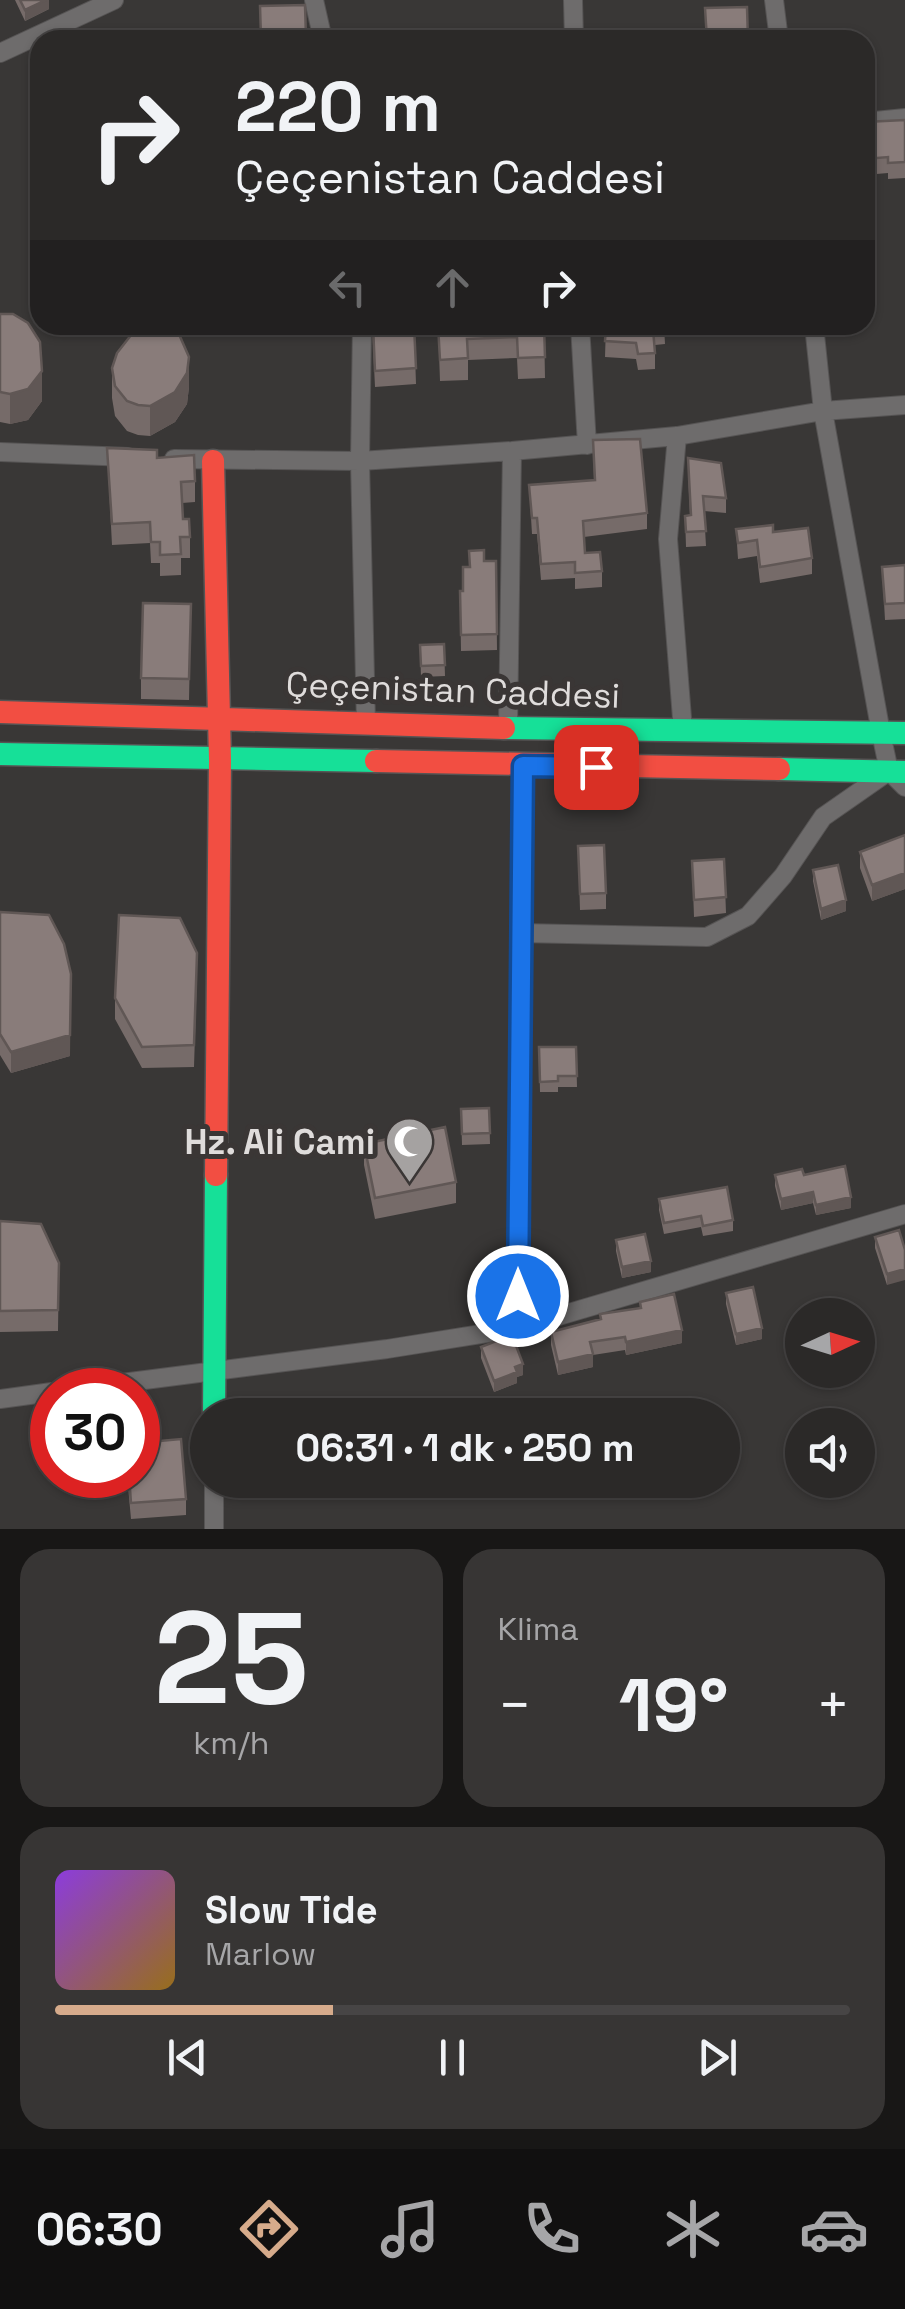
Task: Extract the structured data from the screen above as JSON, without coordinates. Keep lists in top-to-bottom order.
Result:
{
  "streets": {
    "main road": ["Çeçenistan Caddesi"]
  },
  "places": {
    "mosque": ["Hz. Ali Cami"]
  },
  "north": "right",
  "page": {
    "turn": ["220 m", "Çeçenistan Caddesi"],
    "limit": "30",
    "trip": "06:31 · 1 dk · 250 m",
    "tile": [
      ["25", "km/h"],
      "Klima"
    ],
    "heat": ["−", "19°", "+"],
    "song": ["Slow Tide", "Marlow"],
    "tabs": "06:30"
  }
}
